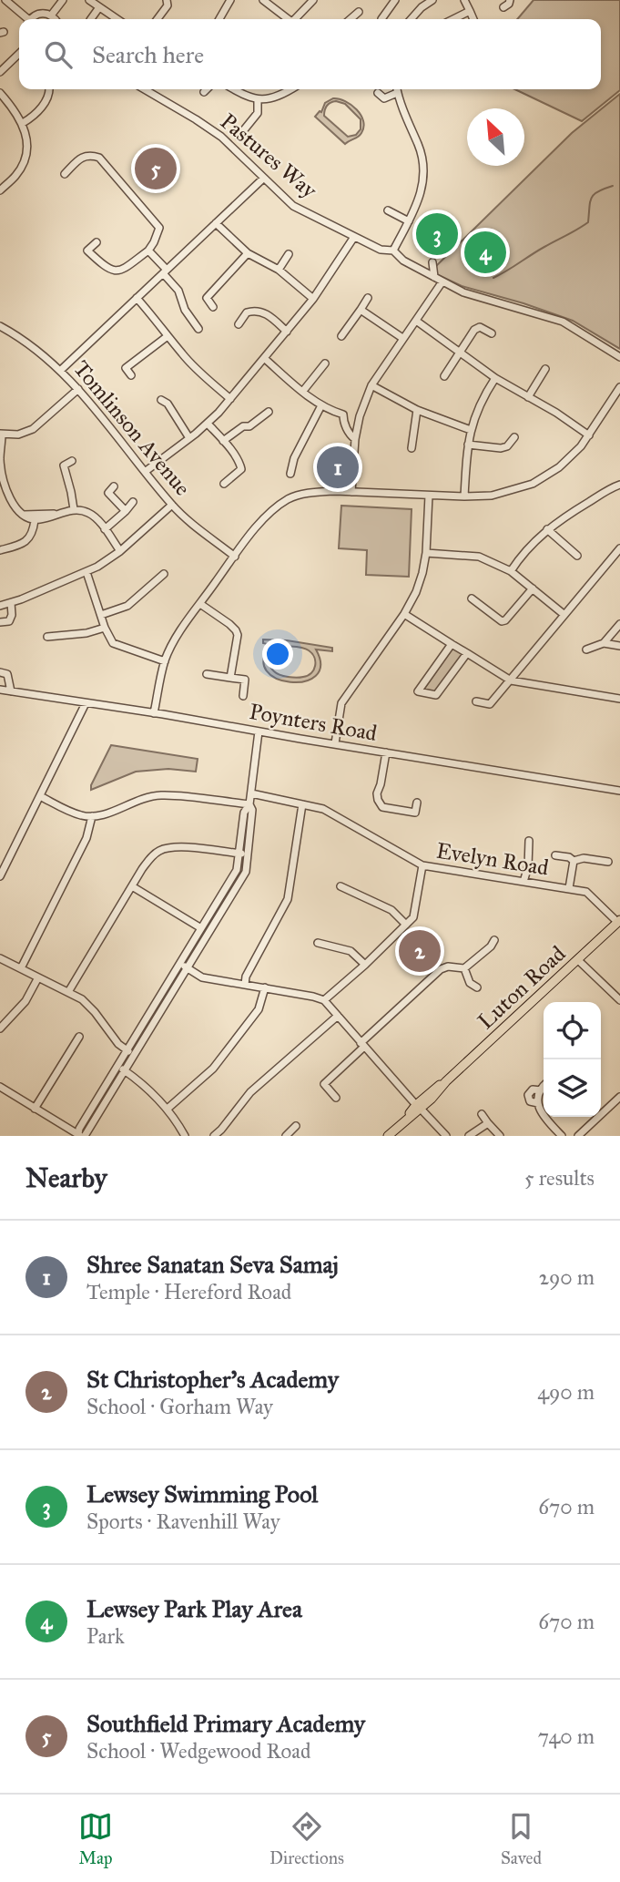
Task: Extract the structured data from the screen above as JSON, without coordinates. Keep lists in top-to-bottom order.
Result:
{
  "streets": {
    "main road": ["Luton Road"],
    "street": [
      "Pastures Way",
      "Tomlinson Avenue",
      "Poynters Road",
      "Evelyn Road"
    ]
  },
  "crossings": [
    ["Evelyn Road", "Luton Road"]
  ],
  "north": "top left",
  "page": {
    "search": "Search here",
    "pins": [
      "5",
      "3",
      "4",
      "1",
      "2"
    ],
    "heading": ["Nearby", "5 results"],
    "list": [
      {
        "mark": "1",
        "name": "Shree Sanatan Seva Samaj",
        "note": "Temple · Hereford Road",
        "value": "290 m"
      },
      {
        "mark": "2",
        "name": "St Christopher's Academy",
        "note": "School · Gorham Way",
        "value": "490 m"
      },
      {
        "mark": "3",
        "name": "Lewsey Swimming Pool",
        "note": "Sports · Ravenhill Way",
        "value": "670 m"
      },
      {
        "mark": "4",
        "name": "Lewsey Park Play Area",
        "note": "Park",
        "value": "670 m"
      },
      {
        "mark": "5",
        "name": "Southfield Primary Academy",
        "note": "School · Wedgewood Road",
        "value": "740 m"
      }
    ],
    "nav": ["Map", "Directions", "Saved"]
  }
}
